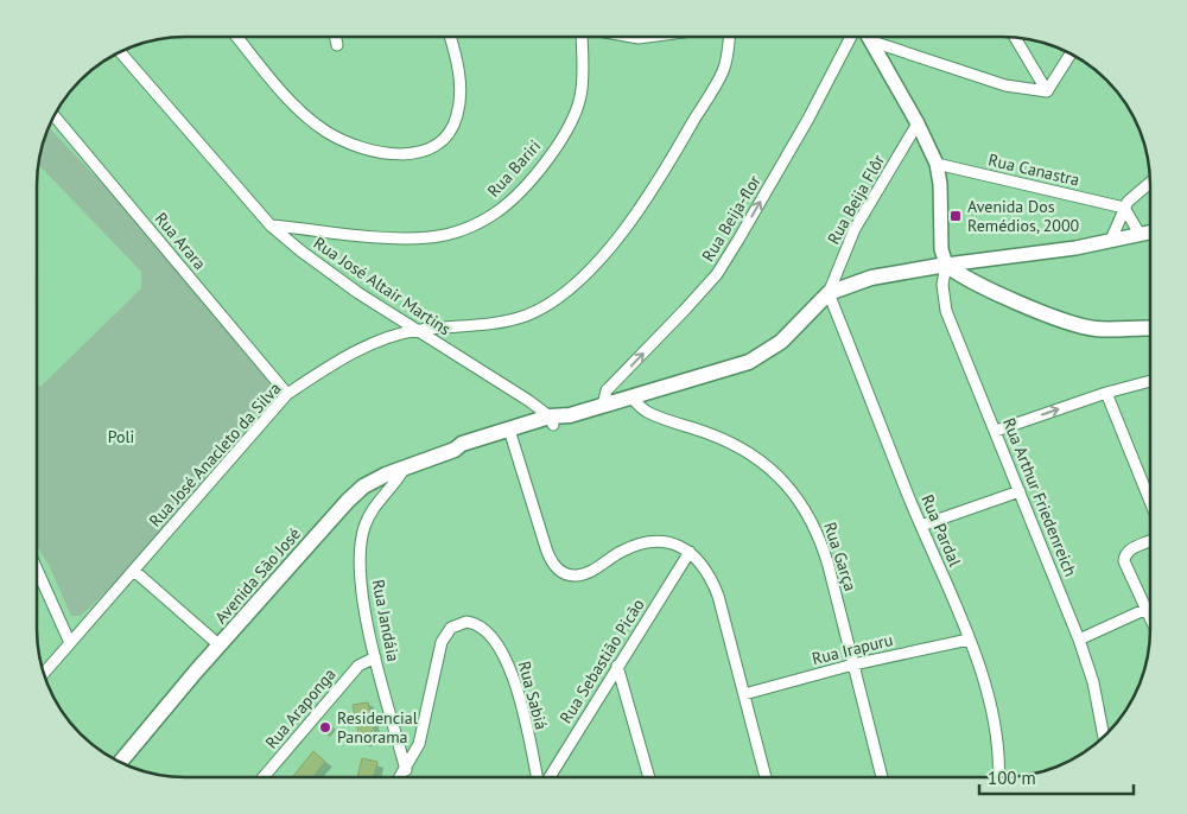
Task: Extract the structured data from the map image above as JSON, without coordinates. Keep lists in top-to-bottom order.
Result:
{
  "streets": {
    "main road": ["Avenida São José"],
    "street": [
      "Rua Bariri",
      "Rua Canastra",
      "Rua Beija Flôr",
      "Rua Beija-flor",
      "Rua Arara",
      "Rua José Altair Martins",
      "Rua José Anacleto da Silva",
      "Rua Arthur Friedenreich",
      "Rua Pardal",
      "Rua Garça",
      "Rua Jandáia",
      "Rua Irapuru",
      "Rua Sebastião Picão",
      "Rua Sabiá",
      "Rua Araponga"
    ]
  },
  "crossings": [
    ["Rua Bariri", "Rua José Altair Martins"],
    ["Rua Beija Flôr", "Rua Pardal"],
    ["Rua Beija Flôr", "Avenida São José"],
    ["Rua Beija-flor", "Avenida São José"],
    ["Rua Arara", "Rua José Anacleto da Silva"],
    ["Rua José Altair Martins", "Rua José Anacleto da Silva"],
    ["Rua José Altair Martins", "Avenida São José"],
    ["Rua Arthur Friedenreich", "Avenida São José"],
    ["Rua Pardal", "Avenida São José"],
    ["Rua Pardal", "Rua Irapuru"],
    ["Rua Garça", "Avenida São José"],
    ["Rua Garça", "Rua Irapuru"],
    ["Avenida São José", "Rua Jandáia"],
    ["Rua Jandáia", "Rua Sabiá"],
    ["Rua Jandáia", "Rua Araponga"]
  ],
  "one_way": ["Rua Beija-flor"],
  "parks": ["Poli"],
  "places": {
    "transit": ["Avenida Dos Remédios, 2000"],
    "other": ["Residencial Panorama"]
  },
  "scale_bar": "100 m"
}
